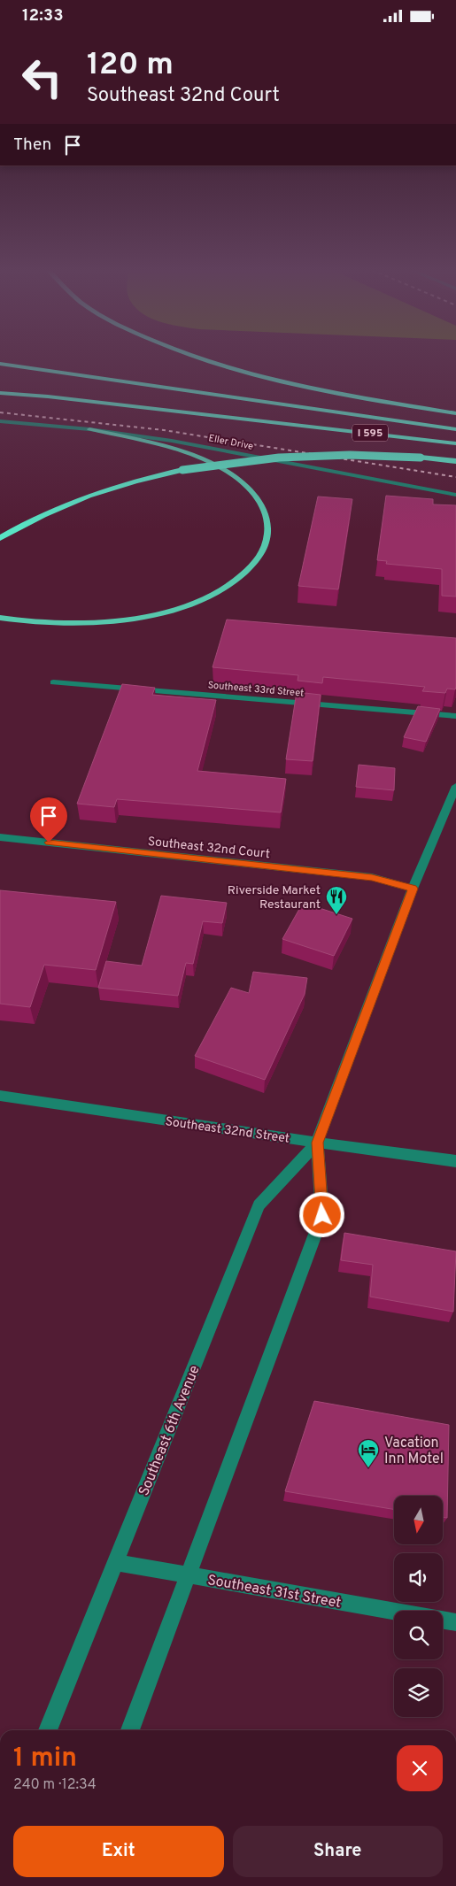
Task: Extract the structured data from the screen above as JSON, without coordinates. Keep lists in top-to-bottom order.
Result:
{
  "streets": {
    "highway": ["I 595"],
    "street": [
      "Eller Drive",
      "Southeast 33rd Street",
      "Southeast 32nd Court",
      "Southeast 32nd Street",
      "Southeast 6th Avenue",
      "Southeast 31st Street"
    ]
  },
  "crossings": [
    ["Southeast 32nd Court", "Southeast 6th Avenue"],
    ["Southeast 32nd Street", "Southeast 6th Avenue"],
    ["Southeast 6th Avenue", "Southeast 31st Street"]
  ],
  "places": {
    "restaurant": ["Riverside Market Restaurant"],
    "hotel": ["Vacation Inn Motel"]
  },
  "north": "bottom",
  "page": {
    "status": "12:33",
    "turn": ["120 m", "Southeast 32nd Court"],
    "then": "Then",
    "heading": ["1 min", "240 m · 12:34"],
    "buttons": ["Exit", "Share"]
  }
}
